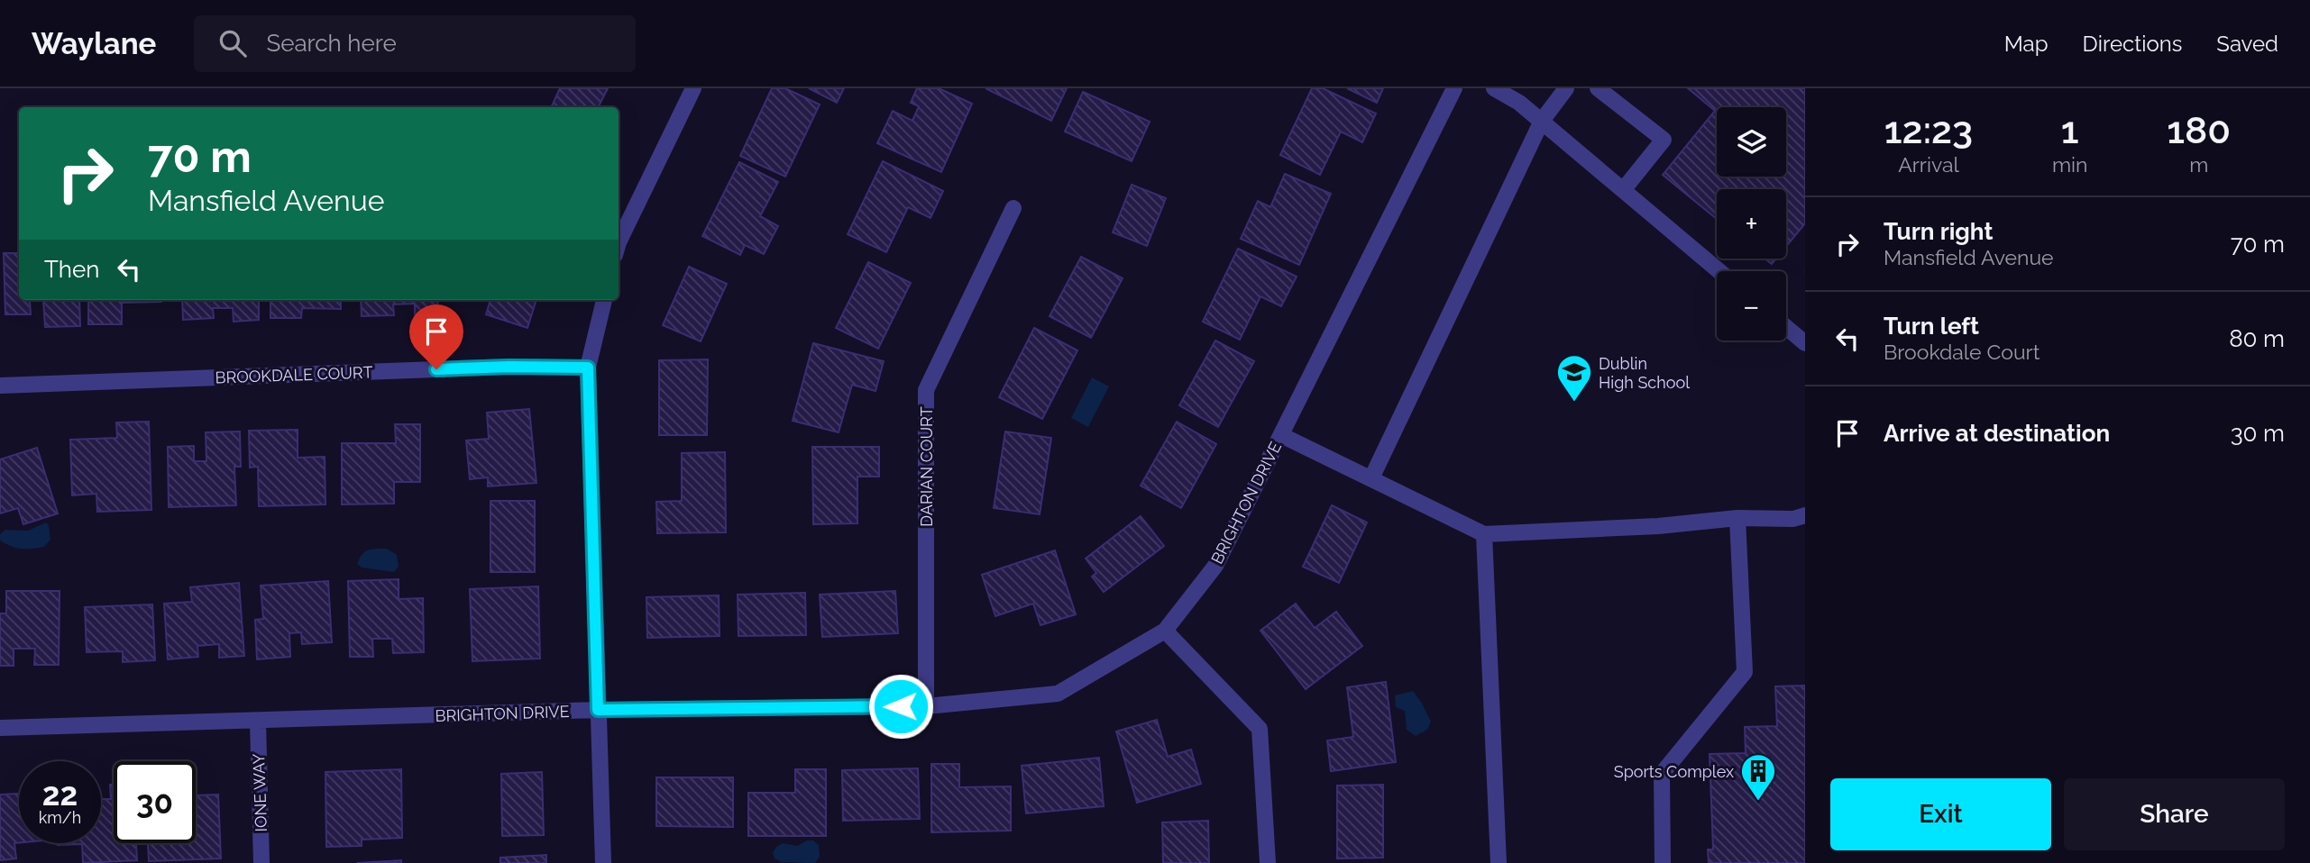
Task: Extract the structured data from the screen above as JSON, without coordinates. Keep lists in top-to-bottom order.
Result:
{
  "streets": {
    "street": [
      "BROOKDALE COURT",
      "DARIAN COURT",
      "BRIGHTON DRIVE",
      "IONE WAY"
    ]
  },
  "crossings": [
    ["DARIAN COURT", "BRIGHTON DRIVE"],
    ["BRIGHTON DRIVE", "IONE WAY"]
  ],
  "places": {
    "school or university": ["Dublin High School"],
    "building": ["Sports Complex"]
  },
  "page": {
    "header": "Waylane",
    "search": "Search here",
    "nav": ["Map", "Directions", "Saved"],
    "eta": [
      "12:23",
      "Arrival",
      "1",
      "min",
      "180",
      "m"
    ],
    "map_buttons": ["+", "−"],
    "turn": ["70 m", "Mansfield Avenue"],
    "list": [
      {
        "name": "Turn right",
        "note": "Mansfield Avenue",
        "value": "70 m"
      },
      {
        "name": "Turn left",
        "note": "Brookdale Court",
        "value": "80 m"
      },
      {
        "name": "Arrive at destination",
        "value": "30 m"
      }
    ],
    "then": "Then",
    "speed": "22 km/h",
    "limit": "30",
    "buttons": ["Exit", "Share"]
  }
}
